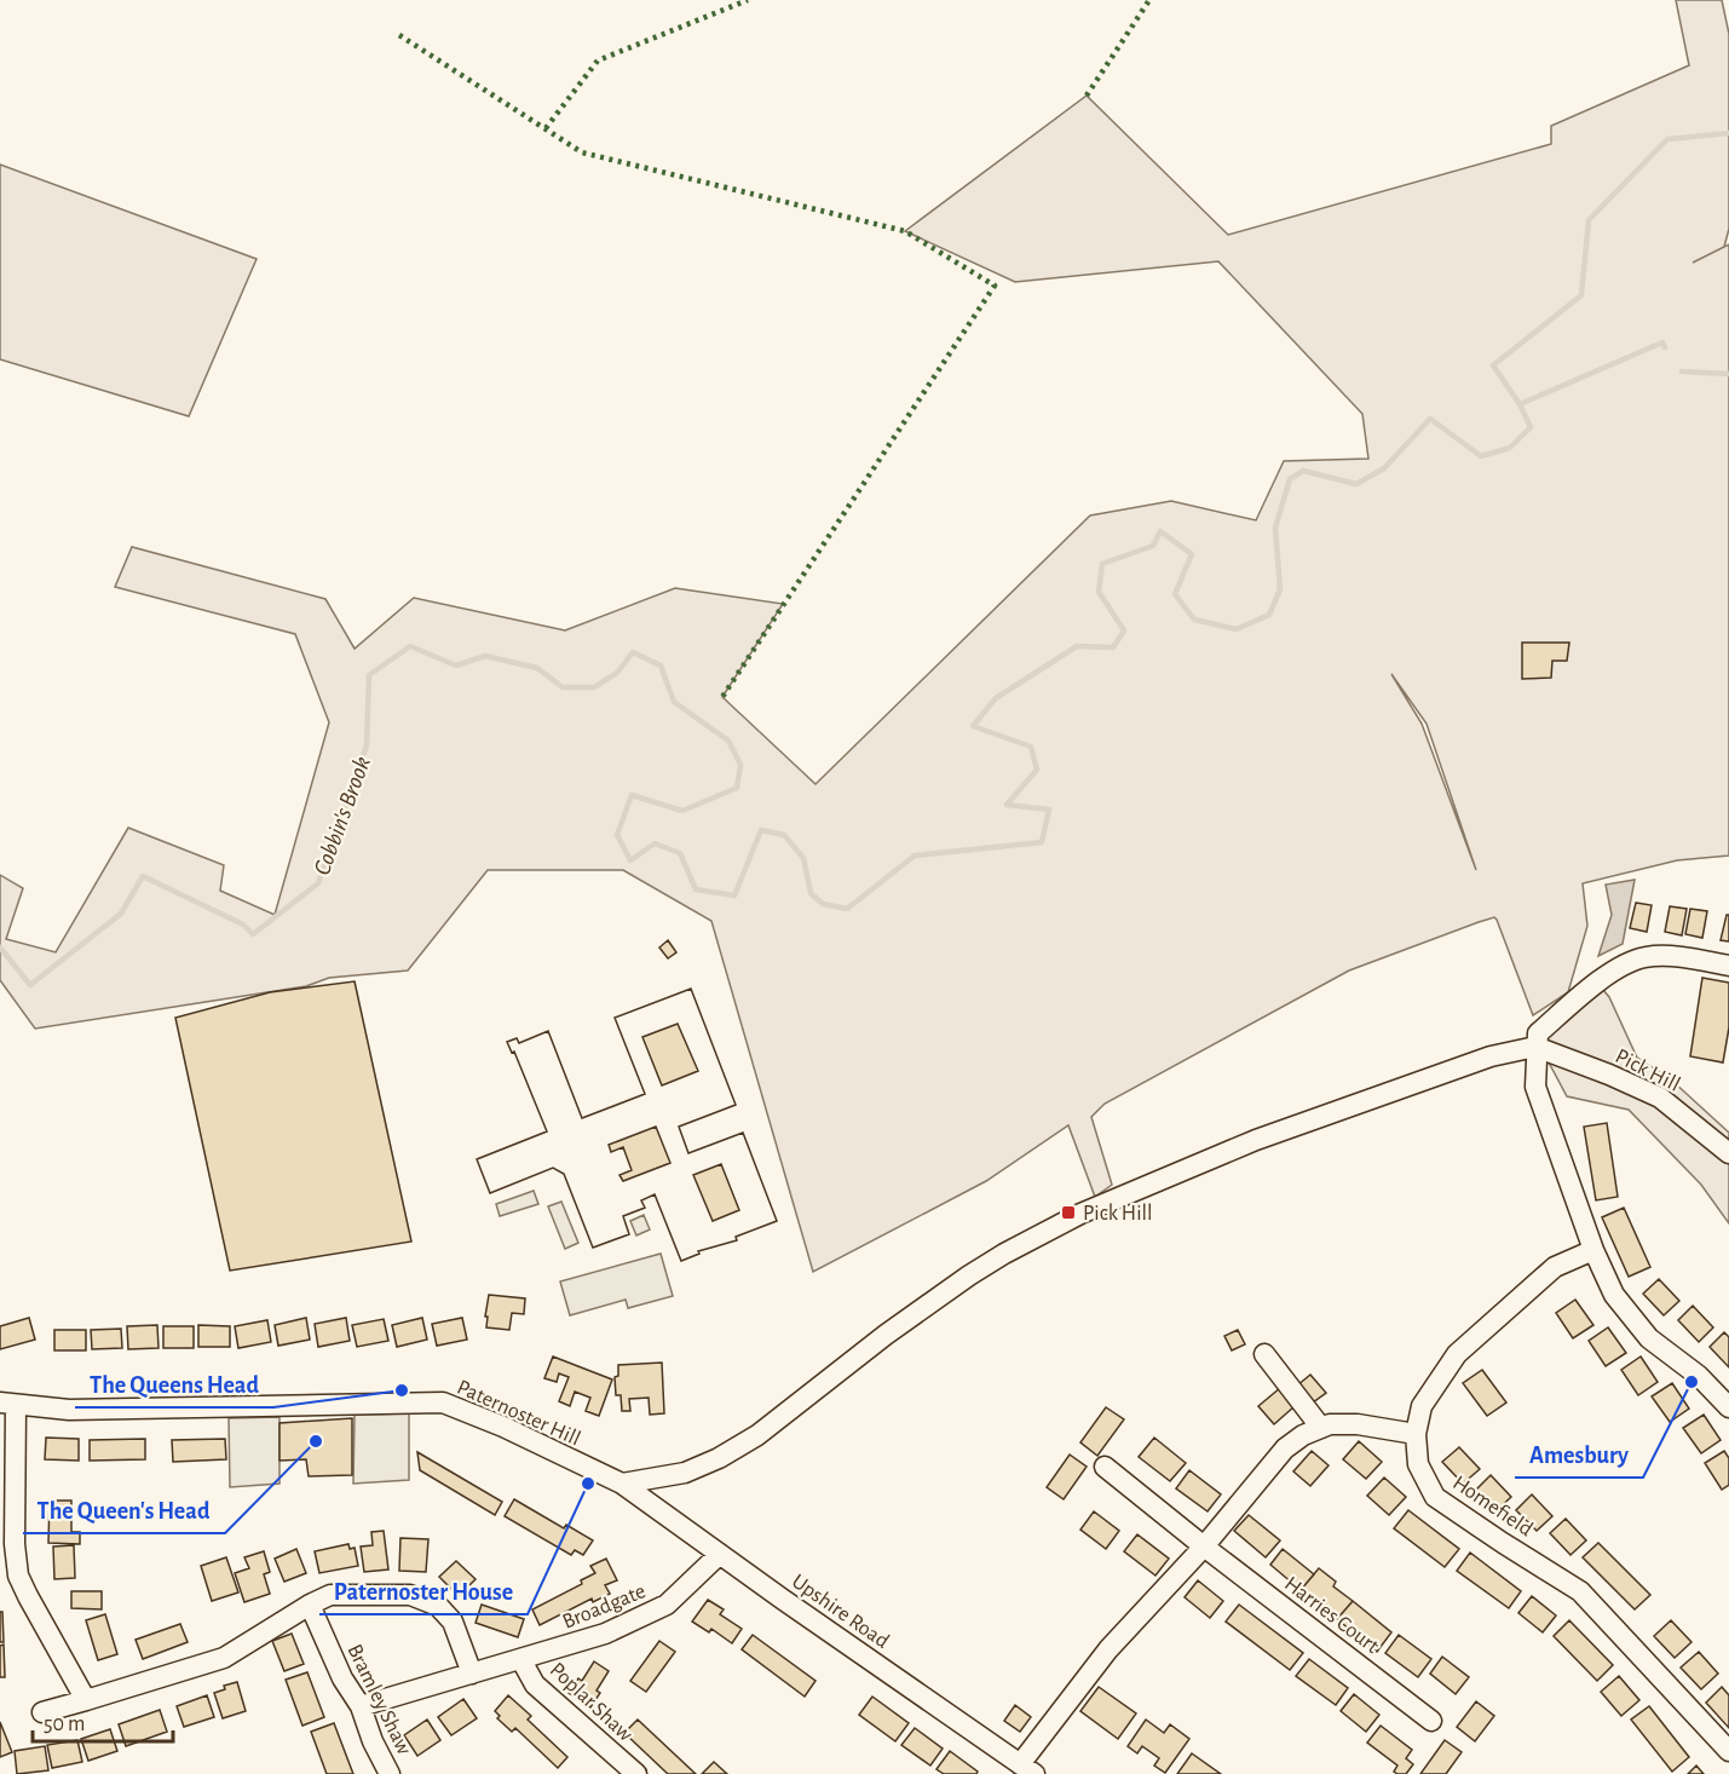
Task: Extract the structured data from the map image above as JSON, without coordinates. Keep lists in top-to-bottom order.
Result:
{
  "streets": {
    "street": [
      "Pick Hill",
      "Paternoster Hill",
      "Homefield",
      "Broadgate",
      "Upshire Road",
      "Harries Court",
      "Bramley Shaw",
      "Poplar Shaw"
    ]
  },
  "crossings": [
    ["Paternoster Hill", "Upshire Road"],
    ["Broadgate", "Upshire Road"],
    ["Broadgate", "Bramley Shaw"],
    ["Broadgate", "Poplar Shaw"]
  ],
  "water": ["Cobbin's Brook"],
  "places": {
    "transit": ["Pick Hill"],
    "other": [
      "Amesbury",
      "The Queens Head",
      "The Queen's Head",
      "Paternoster House"
    ]
  },
  "scale_bar": "50 m"
}
